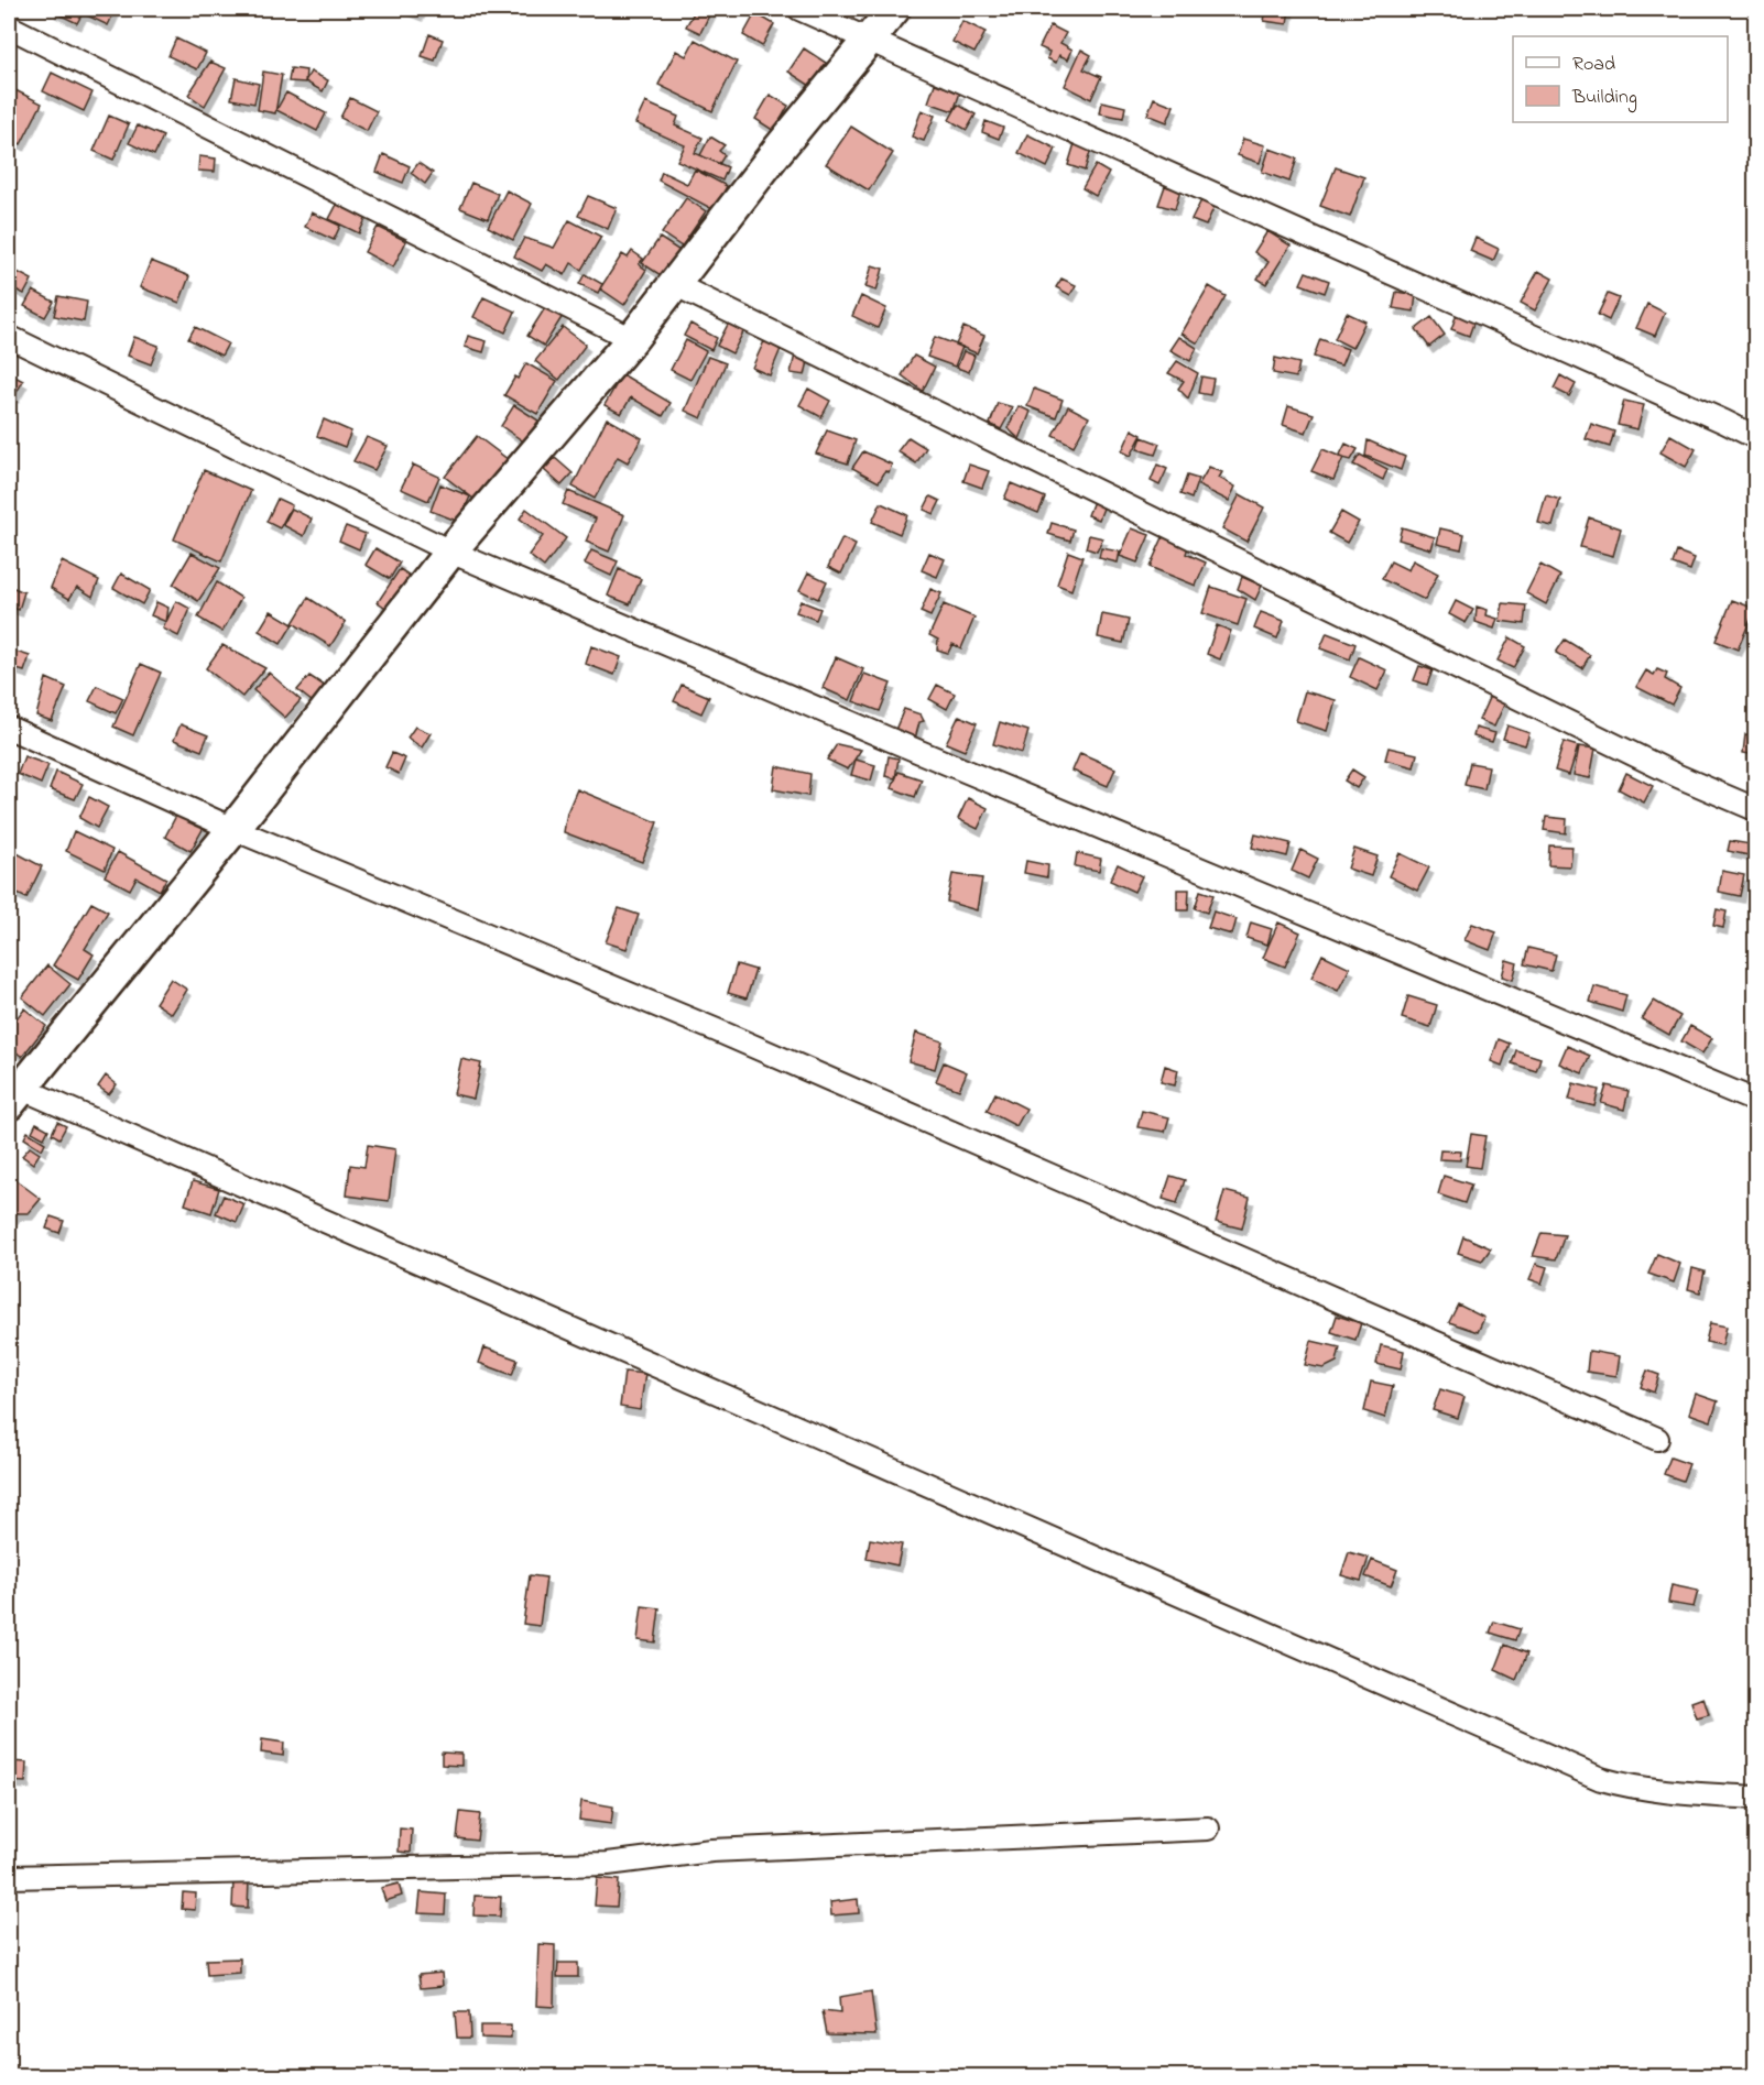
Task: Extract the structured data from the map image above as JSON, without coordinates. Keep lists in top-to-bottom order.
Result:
{
  "legend": ["Road", "Building"]
}
